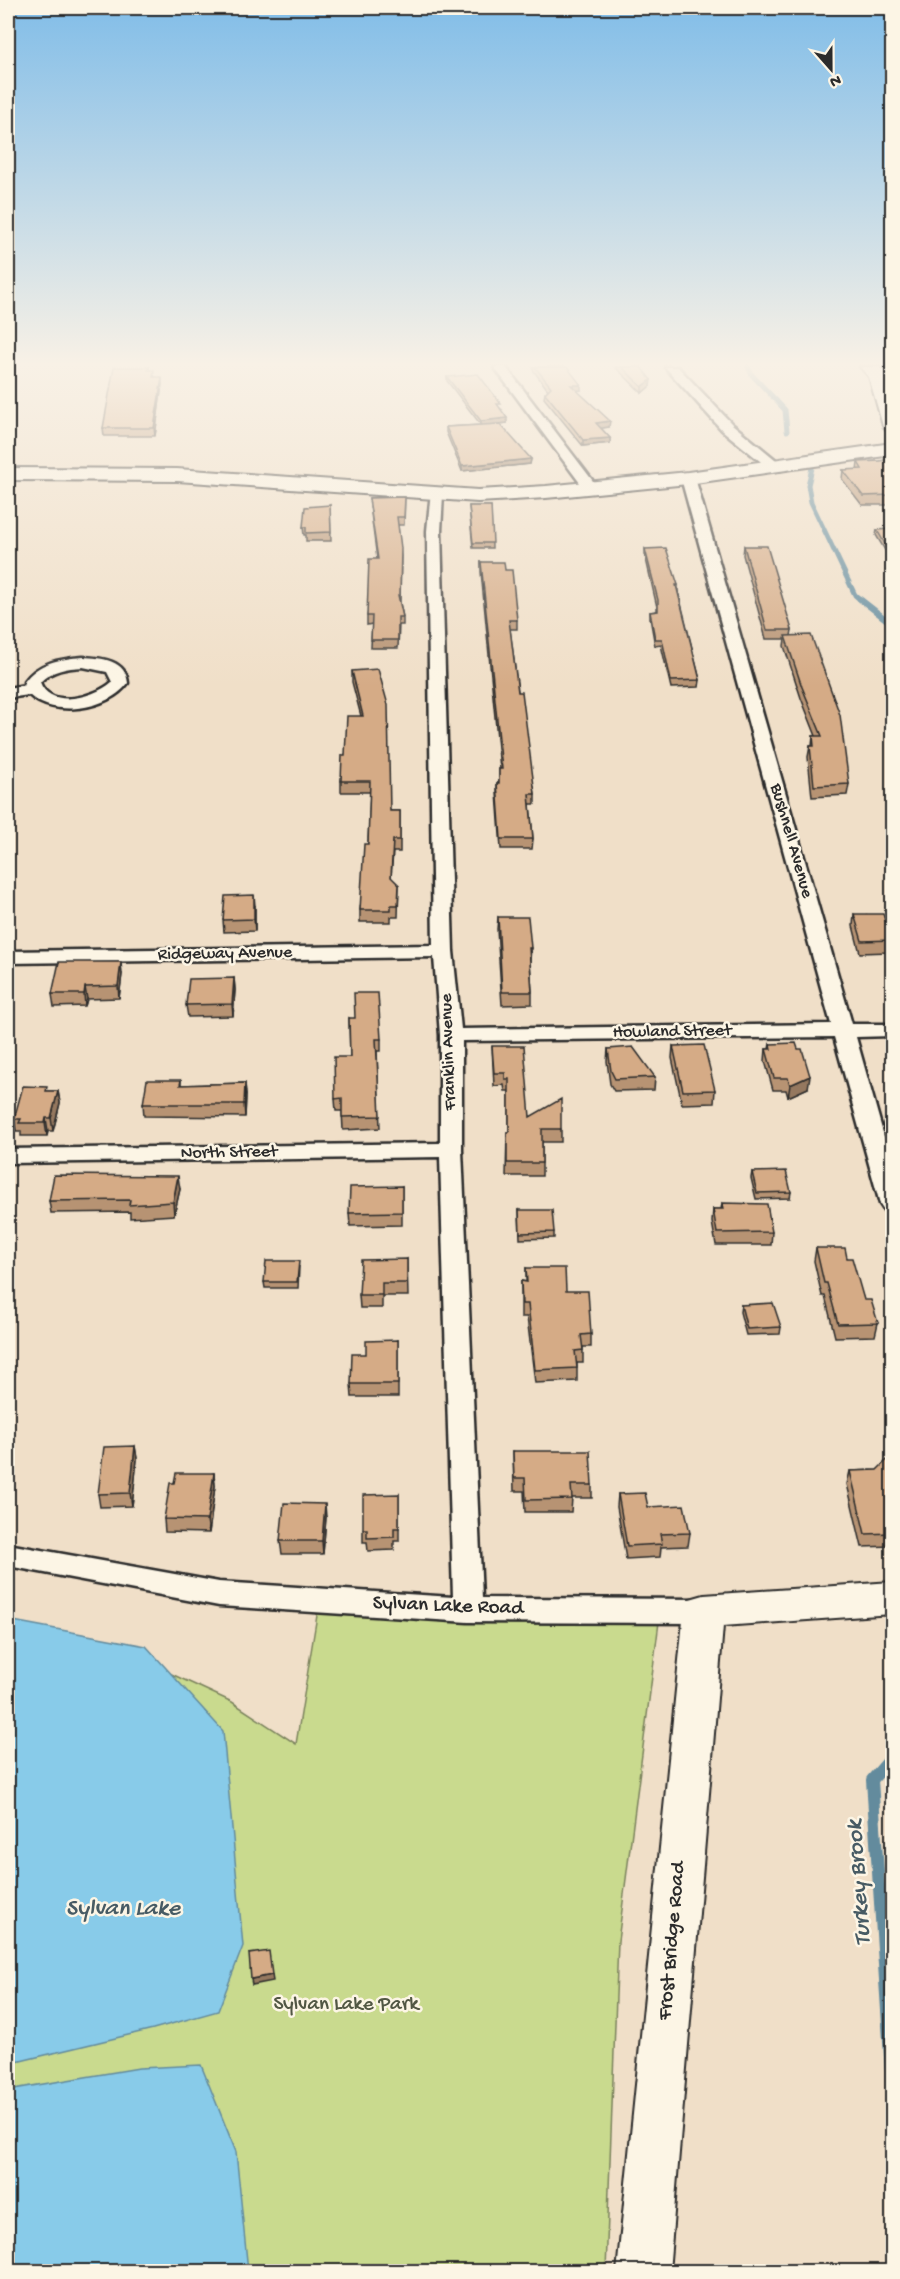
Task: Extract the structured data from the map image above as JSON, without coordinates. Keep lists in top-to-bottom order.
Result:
{
  "streets": {
    "street": [
      "Bushnell Avenue",
      "Ridgeway Avenue",
      "Howland Street",
      "Franklin Avenue",
      "North Street",
      "Sylvan Lake Road",
      "Frost Bridge Road"
    ]
  },
  "crossings": [
    ["Bushnell Avenue", "Howland Street"],
    ["Ridgeway Avenue", "Franklin Avenue"],
    ["Howland Street", "Franklin Avenue"],
    ["Franklin Avenue", "North Street"],
    ["Franklin Avenue", "Sylvan Lake Road"],
    ["Sylvan Lake Road", "Frost Bridge Road"]
  ],
  "water": ["Turkey Brook", "Sylvan Lake"],
  "parks": ["Sylvan Lake Park"],
  "north": "bottom"
}
